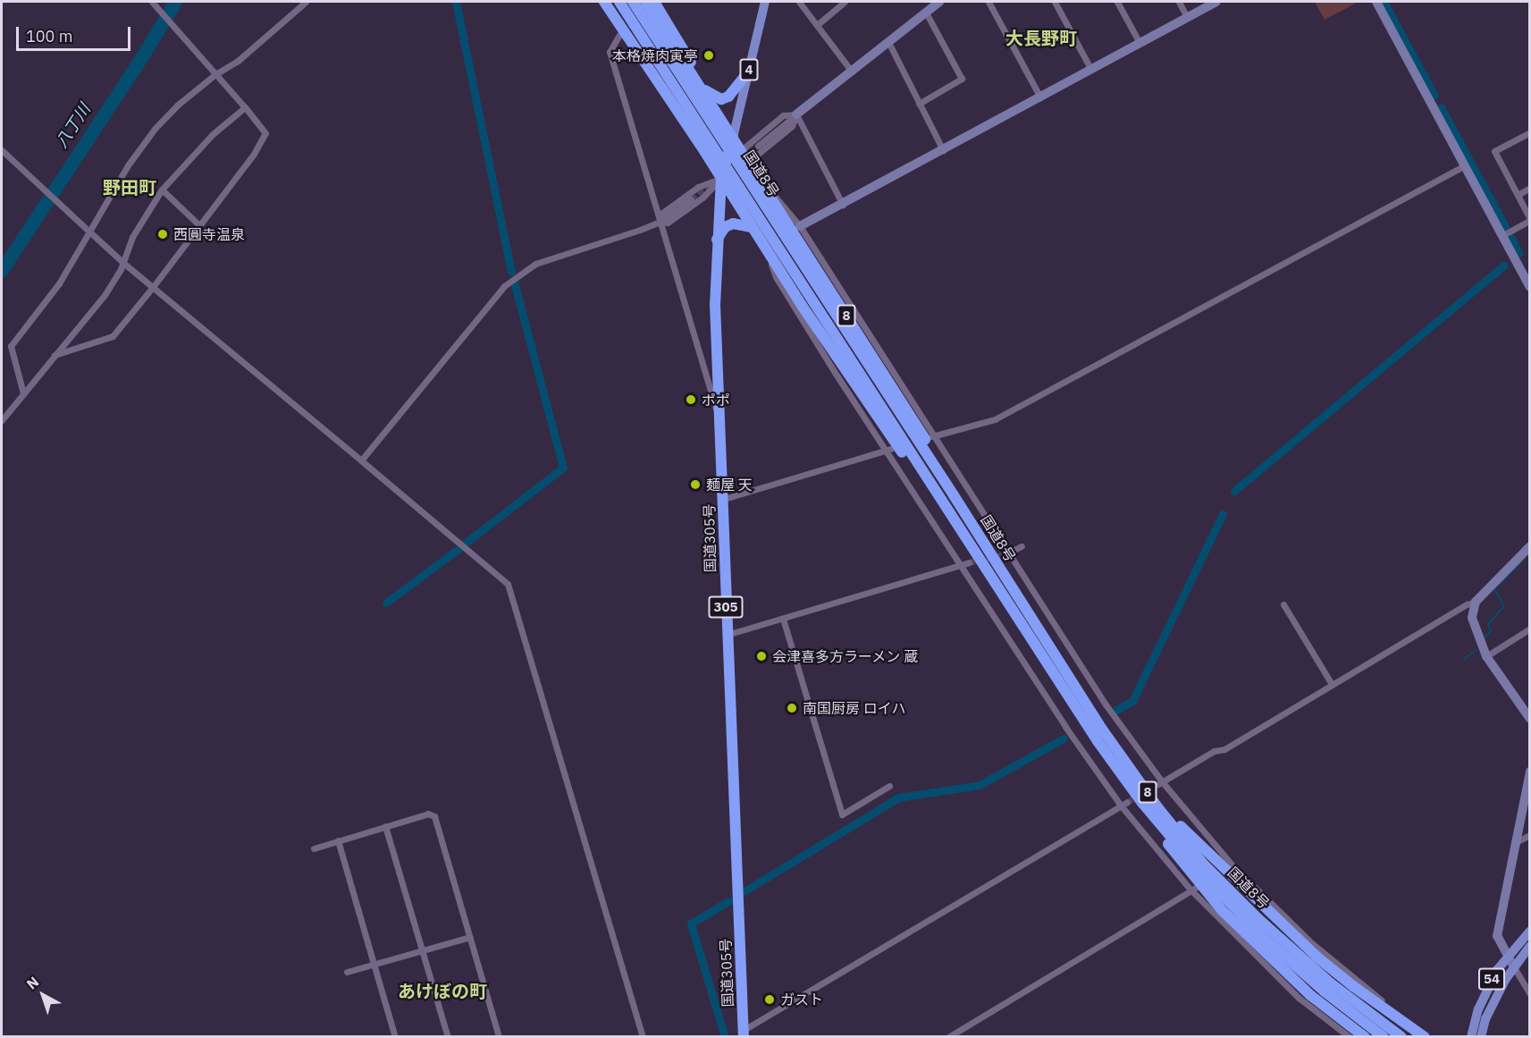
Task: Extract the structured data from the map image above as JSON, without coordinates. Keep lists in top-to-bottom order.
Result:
{
  "streets": {
    "highway": [
      "国道8号",
      "8",
      "国道305号",
      "305"
    ],
    "main road": ["4", "54"]
  },
  "crossings": [
    ["4", "8"],
    ["4", "国道305号"],
    ["国道8号", "8"],
    ["8", "国道305号"]
  ],
  "districts": ["大長野町", "野田町", "あけぼの町"],
  "water": ["八丁川"],
  "places": [
    "本格焼肉寅亭",
    "西圓寺温泉",
    "ポポ",
    "麺屋 天",
    "会津喜多方ラーメン 蔵",
    "南国厨房 ロイハ",
    "ガスト"
  ],
  "scale_bar": "100 m",
  "north": "top left"
}
